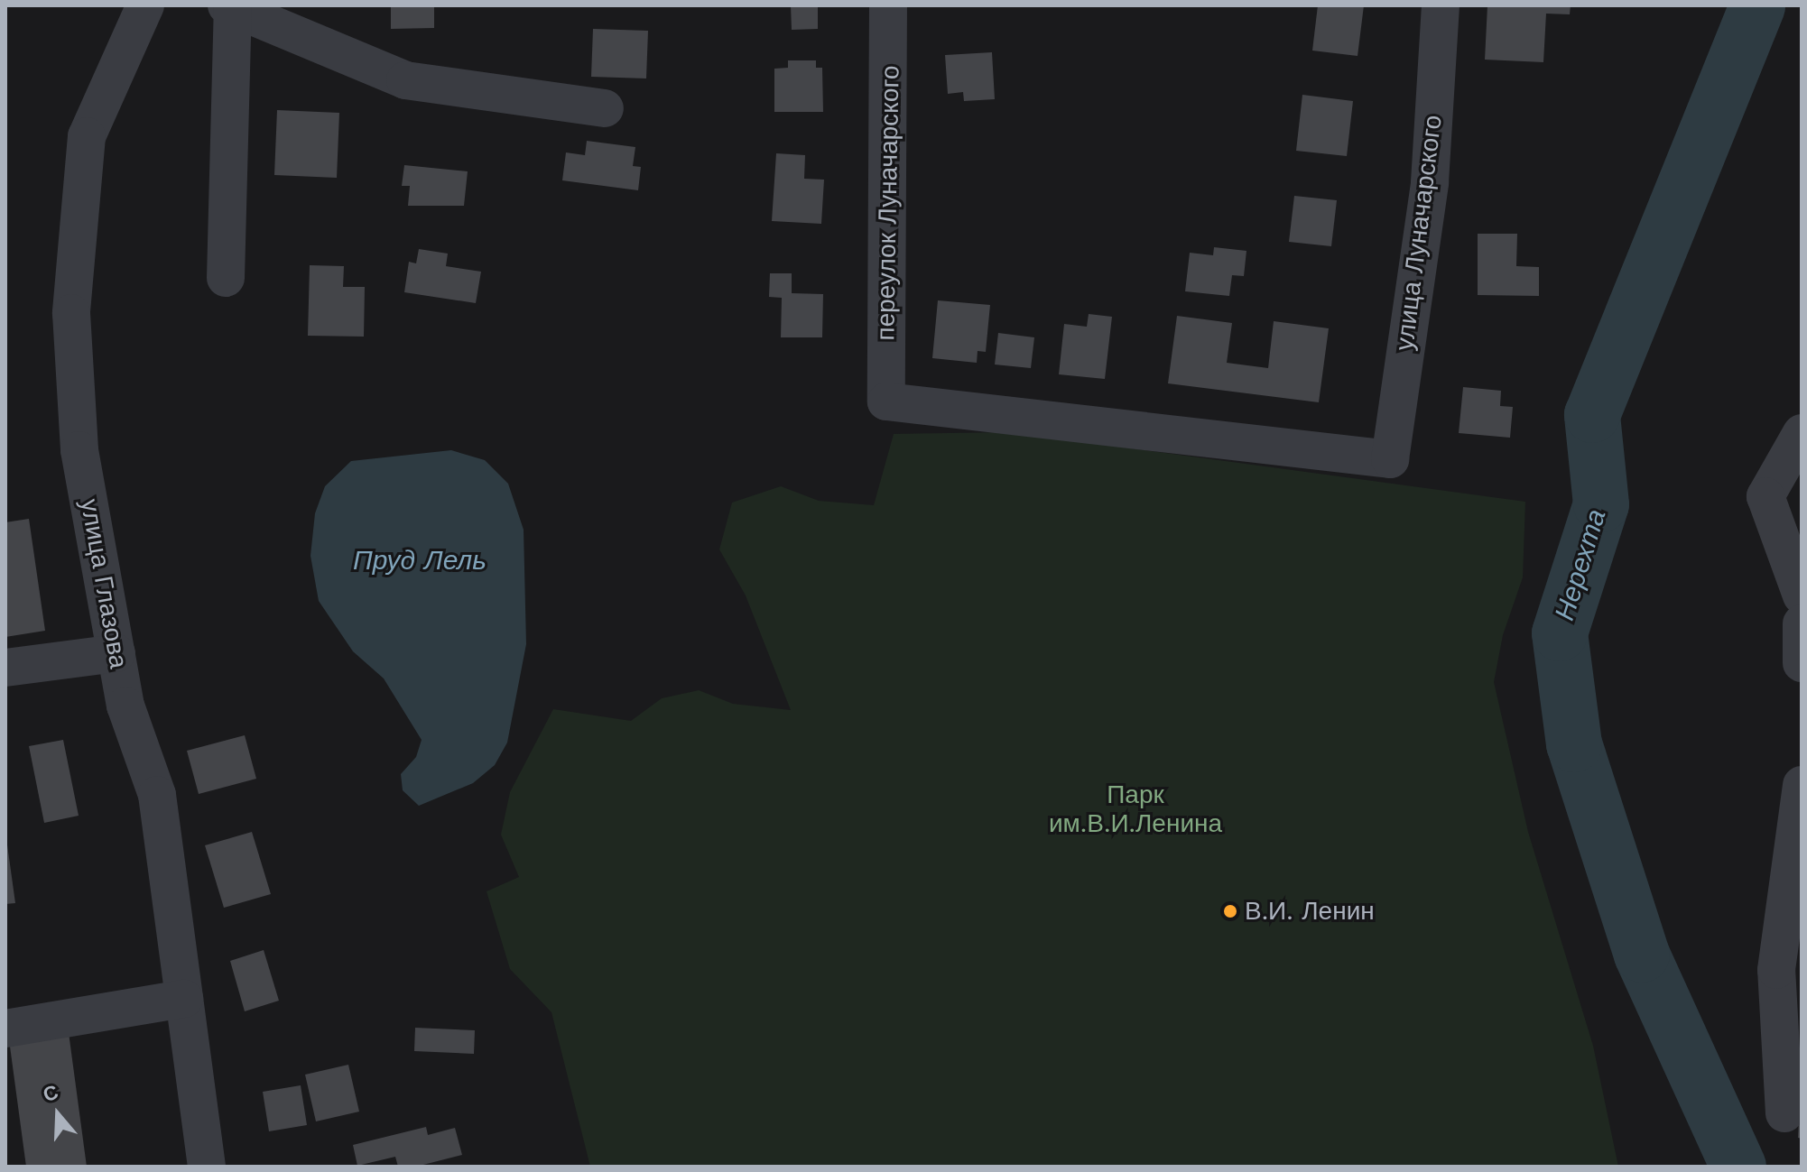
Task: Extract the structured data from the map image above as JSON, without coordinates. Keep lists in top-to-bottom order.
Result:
{
  "streets": {
    "street": ["переулок Луначарского", "улица Луначарского", "улица Глазова"]
  },
  "crossings": [
    ["переулок Луначарского", "улица Луначарского"]
  ],
  "water": ["Пруд Лель", "Нерехта"],
  "parks": ["Парк им.В.И.Ленина"],
  "places": ["В.И. Ленин"],
  "north": "top"
}
